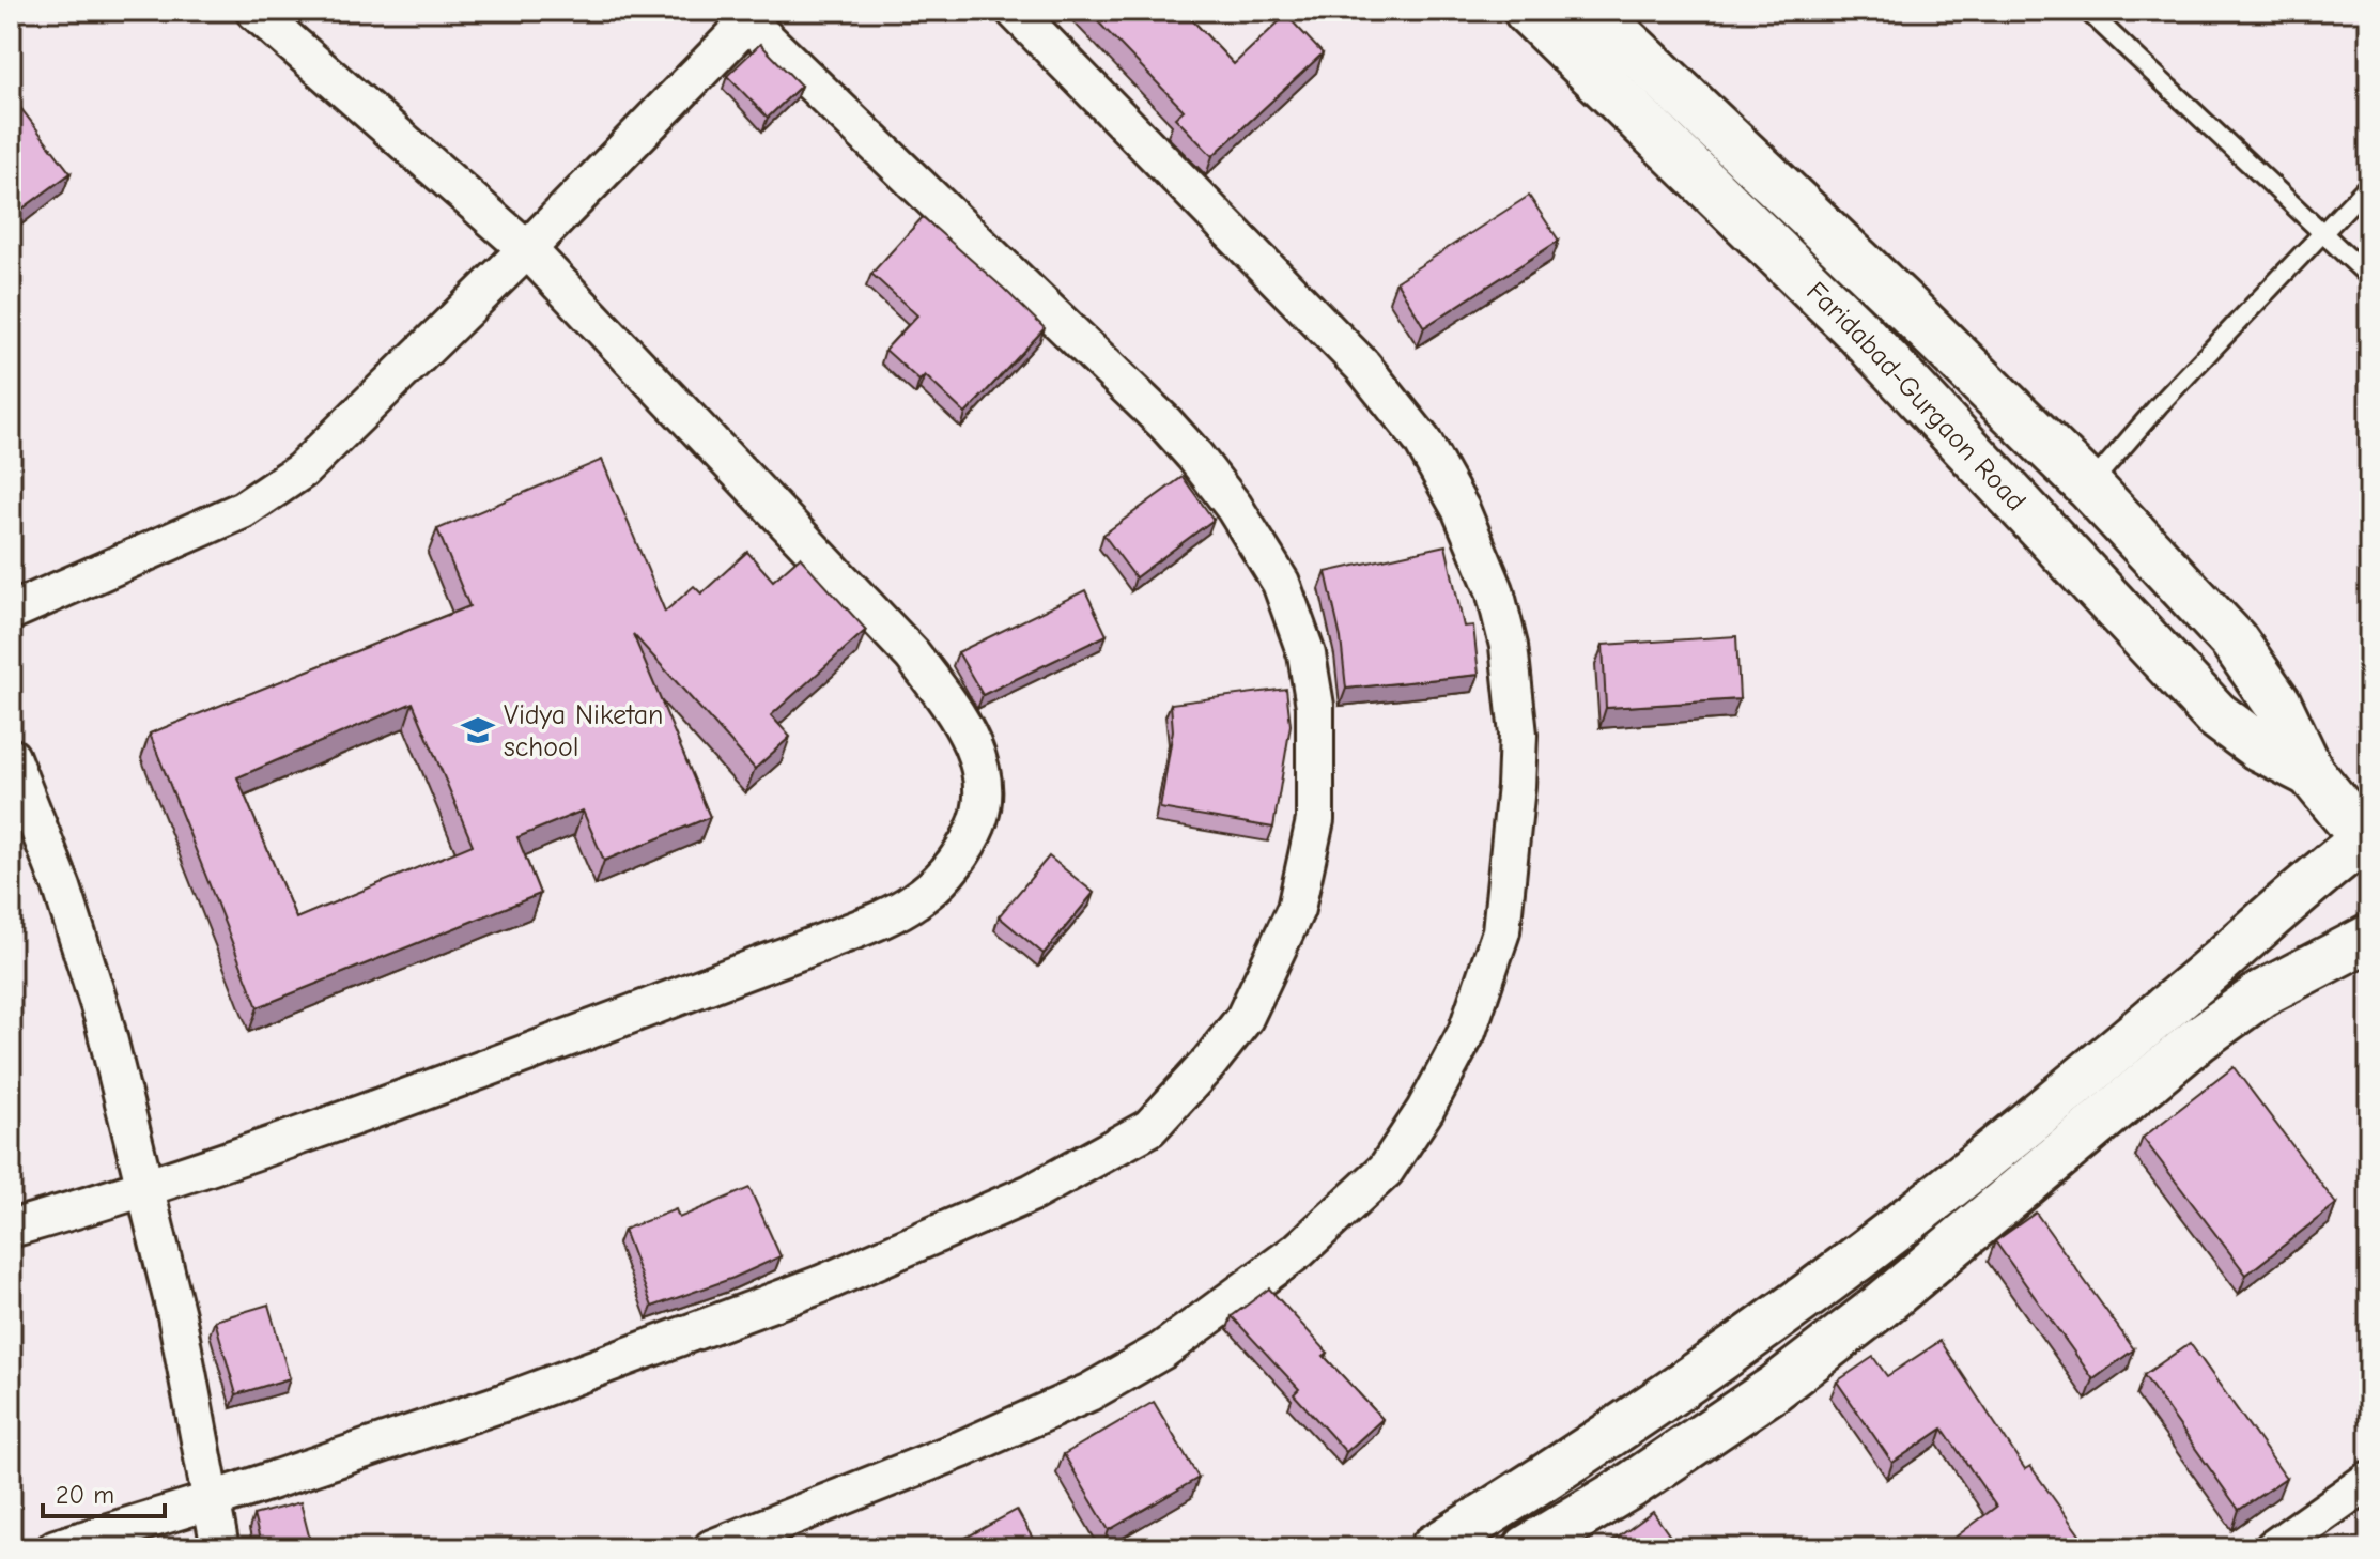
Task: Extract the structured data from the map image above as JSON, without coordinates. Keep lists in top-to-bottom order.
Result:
{
  "streets": {
    "main road": ["Faridabad-Gurgaon Road"]
  },
  "places": {
    "school or university": ["Vidya Niketan school"]
  },
  "scale_bar": "20 m"
}
